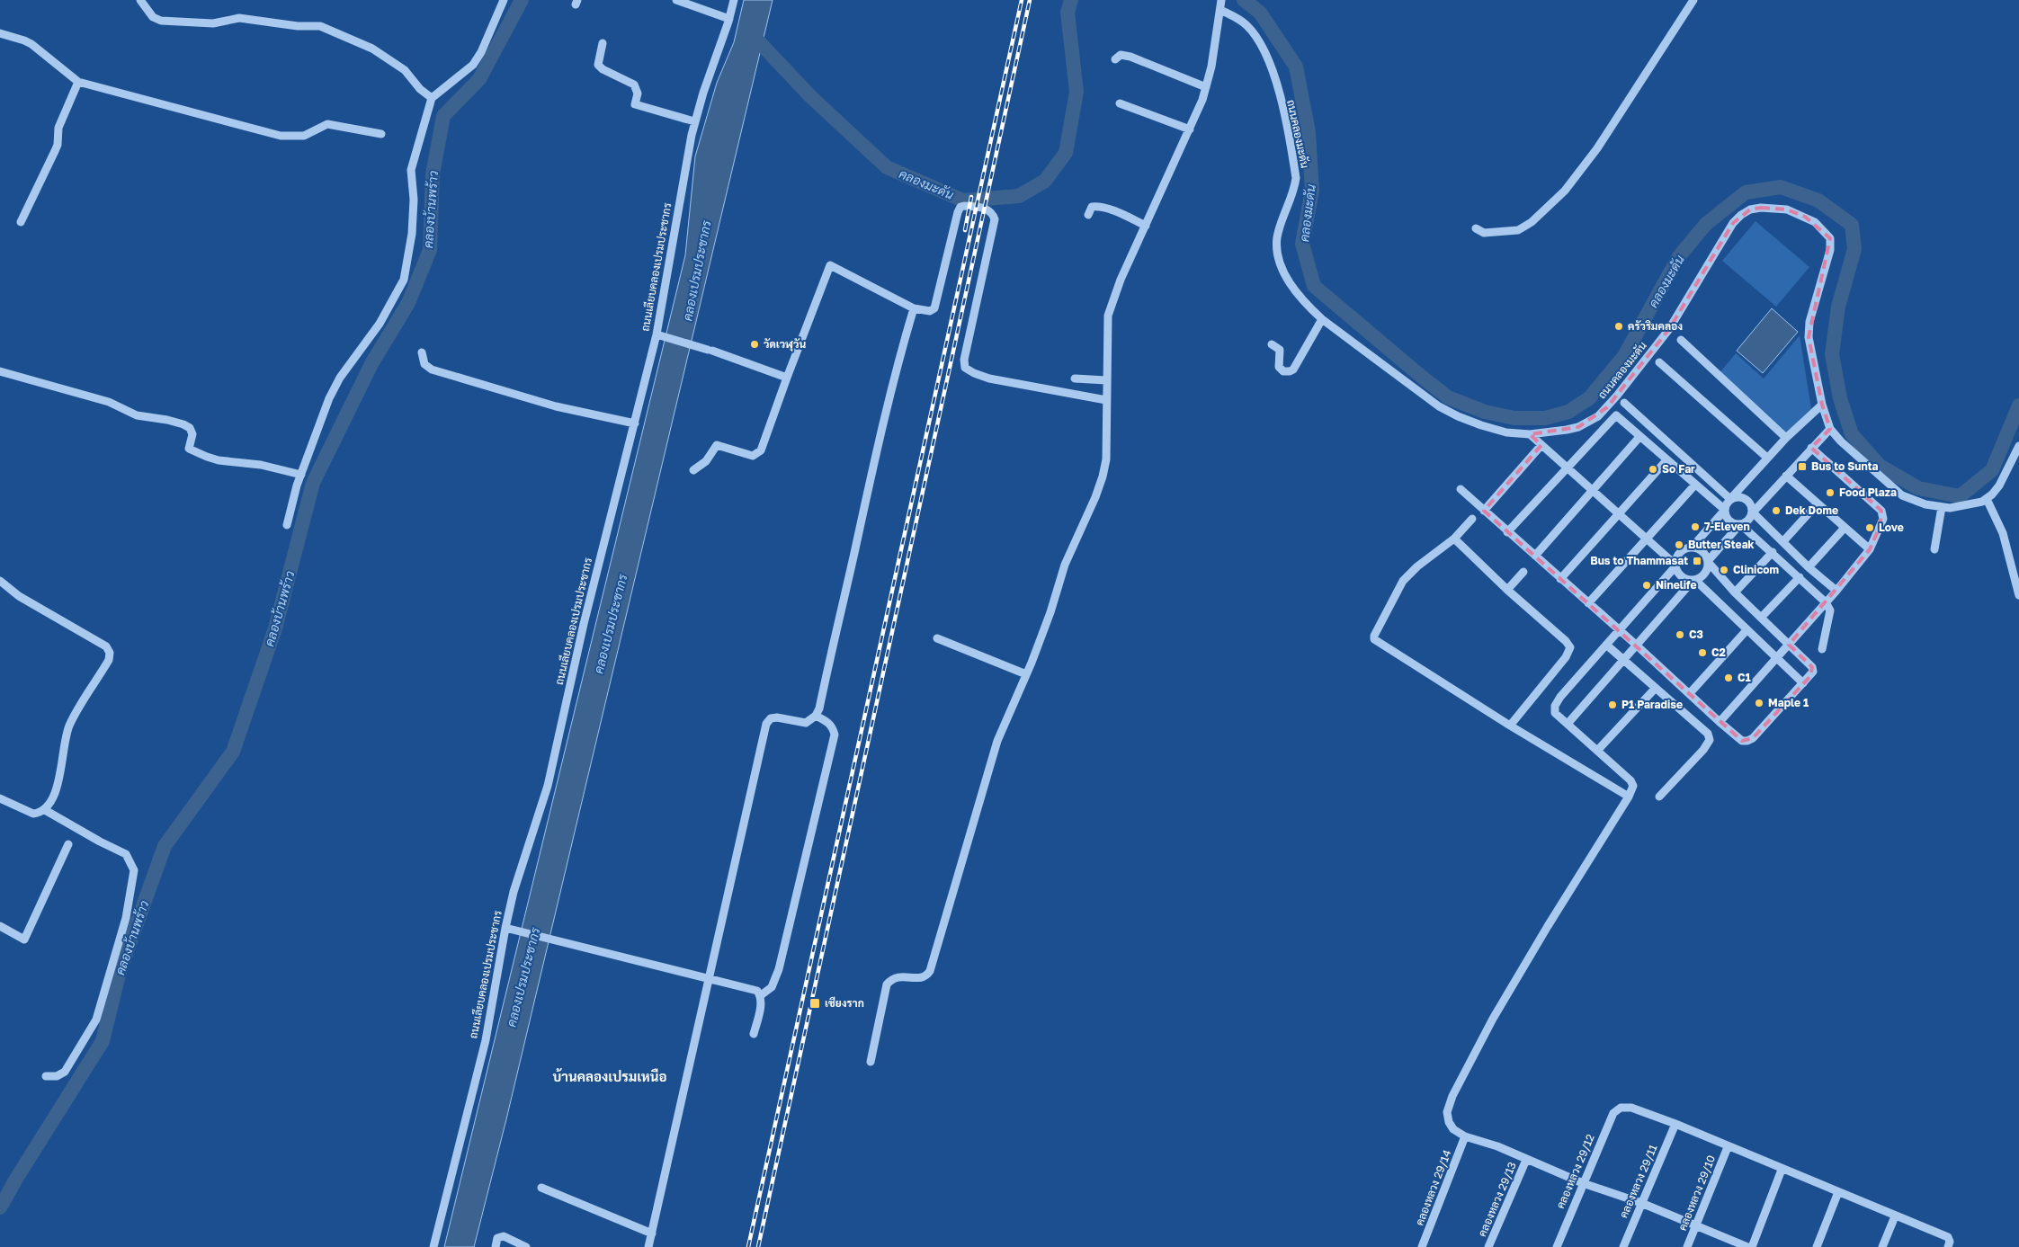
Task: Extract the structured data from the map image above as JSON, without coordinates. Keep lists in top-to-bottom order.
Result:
{
  "streets": {
    "street": [
      "ถนนคลองมะดัน",
      "ถนนเลียบคลองเปรมประชากร",
      "คลองหลวง 29/12",
      "คลองหลวง 29/11",
      "คลองหลวง 29/14",
      "คลองหลวง 29/10",
      "คลองหลวง 29/13"
    ]
  },
  "crossings": [
    ["คลองหลวง 29/12", "คลองหลวง 29/11"]
  ],
  "districts": ["บ้านคลองเปรมเหนือ"],
  "water": ["คลองมะดัน", "คลองบ้านพร้าว", "คลองเปรมประชากร"],
  "places": {
    "other": [
      "ครัวริมคลอง",
      "วัดเวฬุวัน",
      "So Far",
      "Food Plaza",
      "Dek Dome",
      "7-Eleven",
      "Love",
      "Butter Steak",
      "Clinicom",
      "Ninelife",
      "C3",
      "C2",
      "C1",
      "Maple 1",
      "P1 Paradise"
    ],
    "transit": ["Bus to Sunta", "Bus to Thammasat", "เชียงราก"]
  }
}
